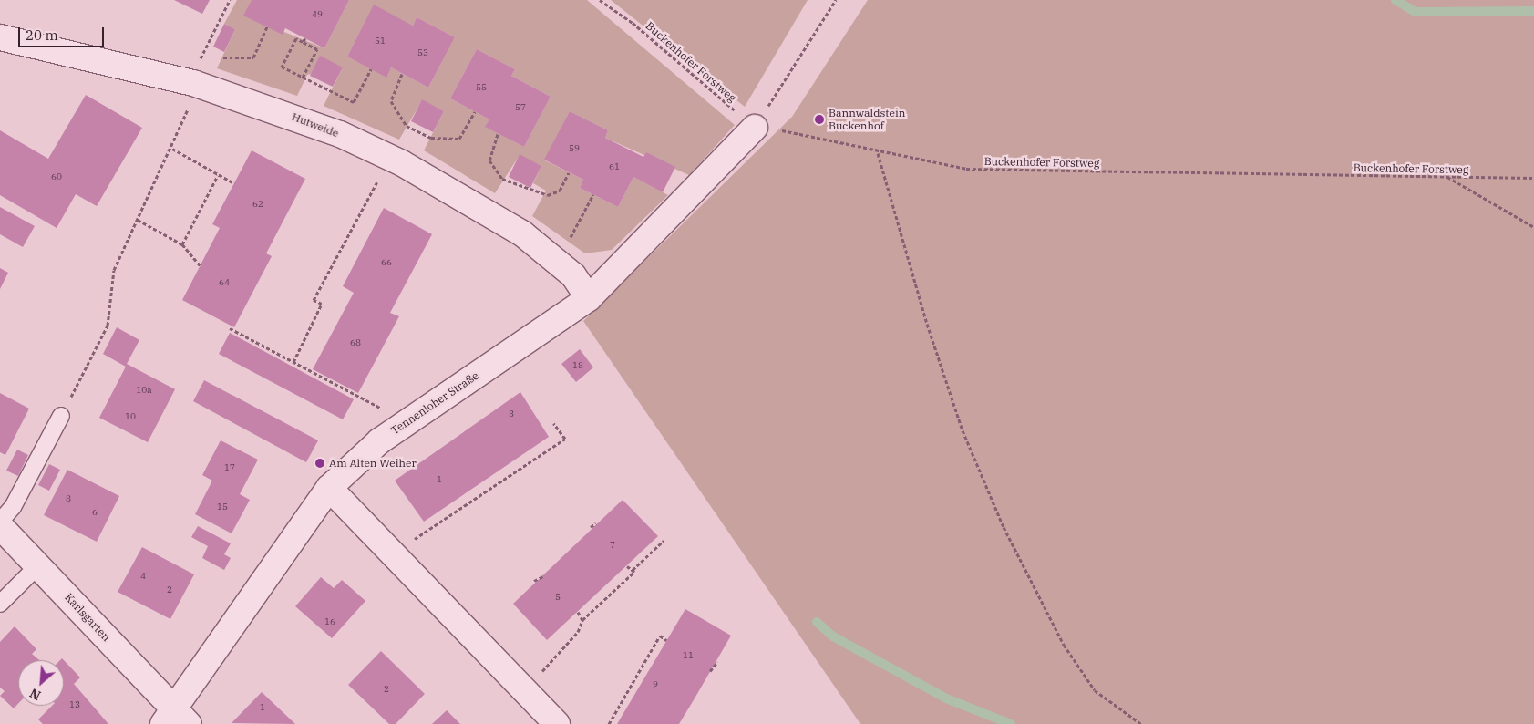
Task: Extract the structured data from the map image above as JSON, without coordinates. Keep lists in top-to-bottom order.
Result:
{
  "streets": {
    "street": ["Hutweide", "Tennenloher Straße", "Karlsgarten"],
    "path": ["Buckenhofer Forstweg"]
  },
  "crossings": [
    ["Buckenhofer Forstweg", "Tennenloher Straße"],
    ["Hutweide", "Tennenloher Straße"],
    ["Tennenloher Straße", "Karlsgarten"]
  ],
  "places": ["Bannwaldstein Buckenhof", "Am Alten Weiher"],
  "house_numbers": [
    "49",
    "51",
    "53",
    "55",
    "57",
    "59",
    "61",
    "60",
    "62",
    "66",
    "64",
    "68",
    "18",
    "10a",
    "3",
    "10",
    "17",
    "1",
    "8",
    "15",
    "6",
    "7",
    "4",
    "2",
    "5",
    "16",
    "11",
    "9",
    "2",
    "13",
    "1"
  ],
  "scale_bar": "20 m",
  "north": "bottom left"
}
